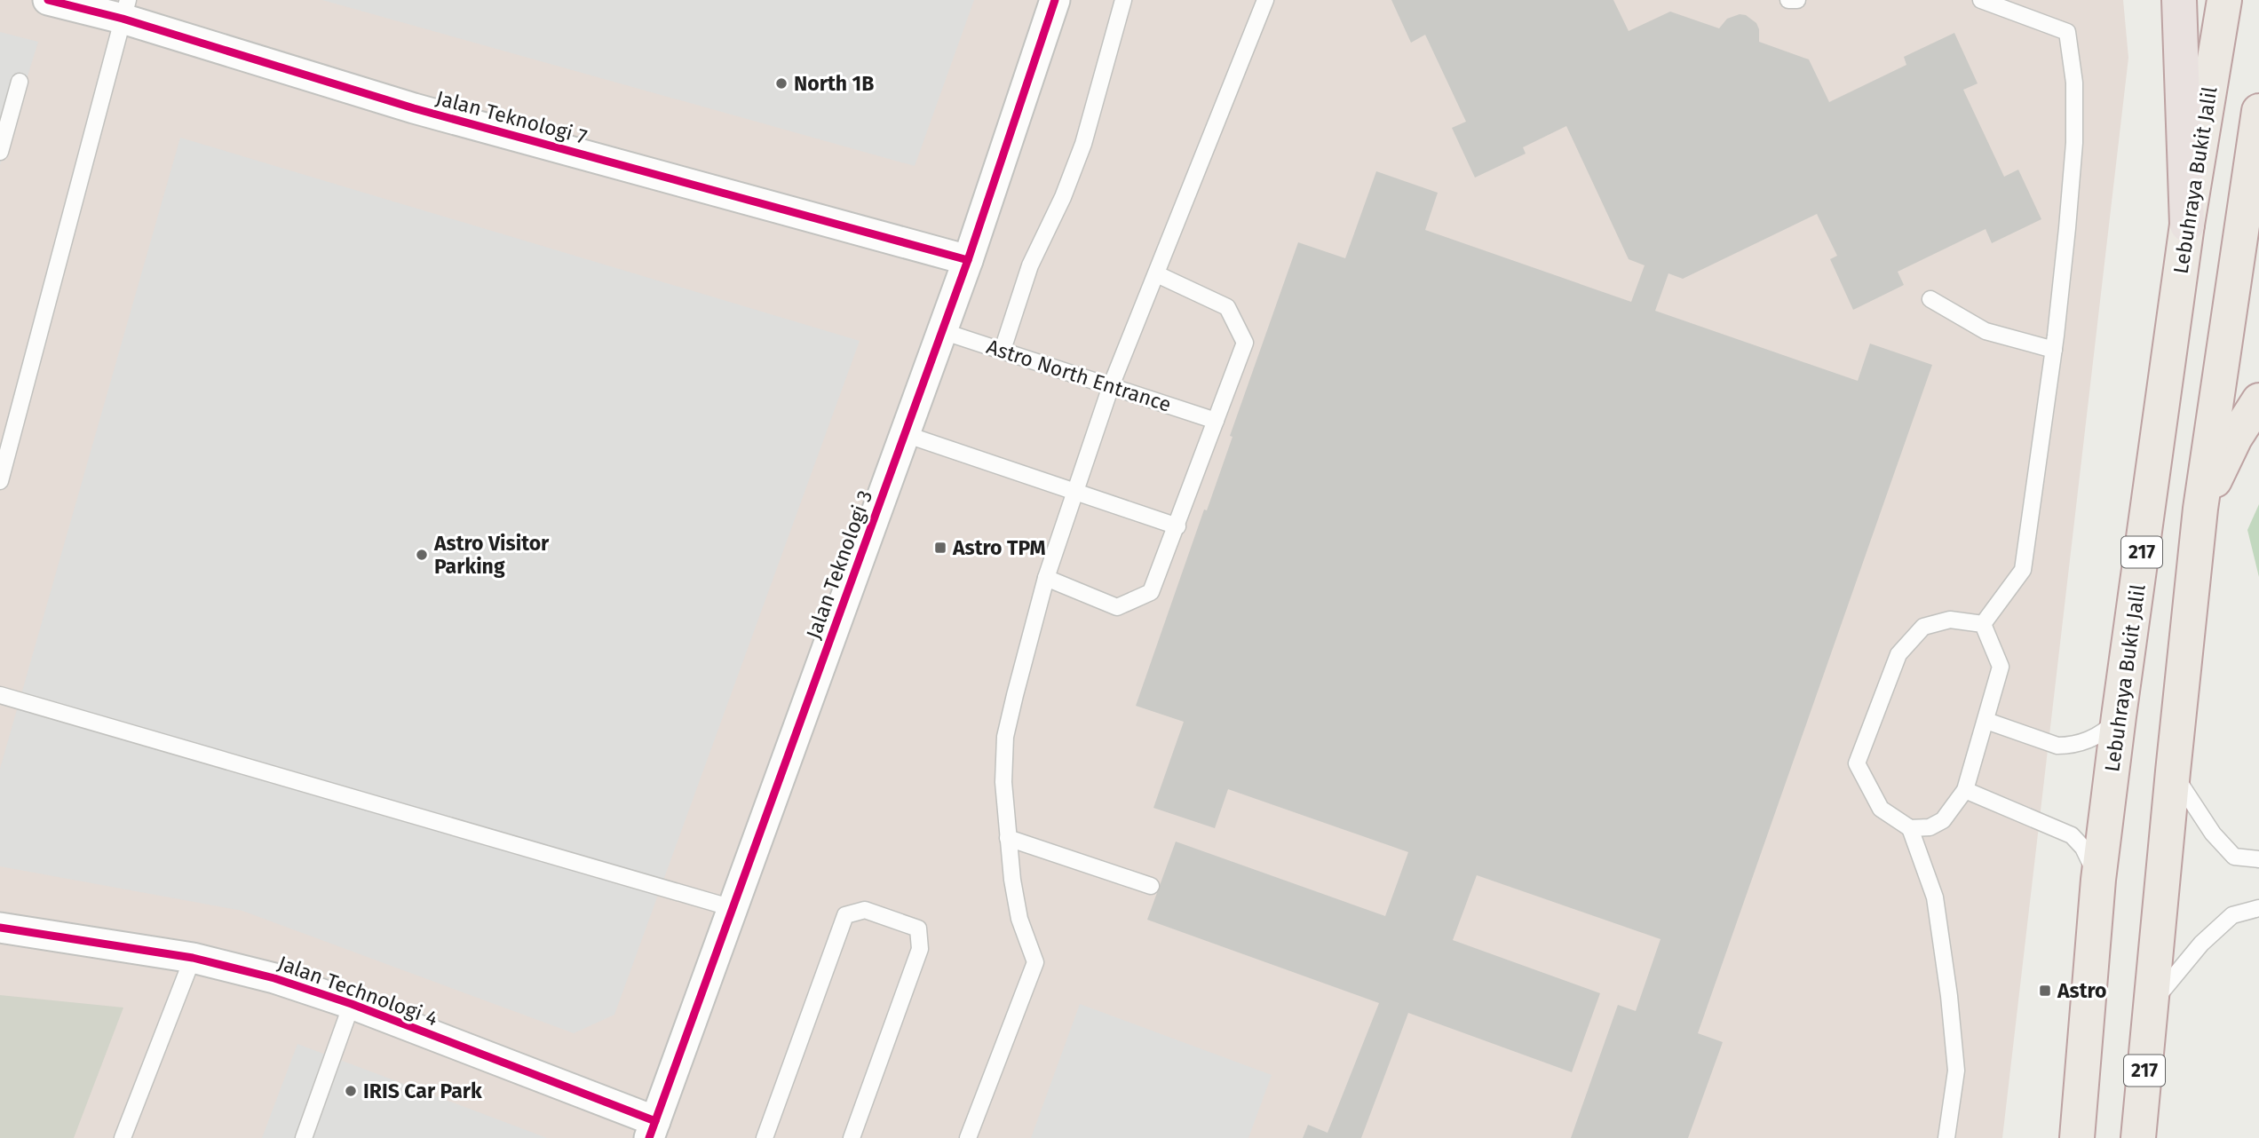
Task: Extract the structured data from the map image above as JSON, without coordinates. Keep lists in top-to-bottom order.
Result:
{
  "streets": {
    "highway": ["Lebuhraya Bukit Jalil", "217"],
    "street": ["Jalan Teknologi 7", "Jalan Teknologi 3", "Jalan Technologi 4"],
    "lane": ["Astro North Entrance"]
  },
  "crossings": [
    ["Jalan Teknologi 7", "Jalan Teknologi 3"],
    ["Astro North Entrance", "Jalan Teknologi 3"],
    ["Jalan Teknologi 3", "Jalan Technologi 4"]
  ],
  "places": {
    "other": ["North 1B", "Astro Visitor Parking", "IRIS Car Park"],
    "transit": ["Astro TPM", "Astro"]
  }
}
